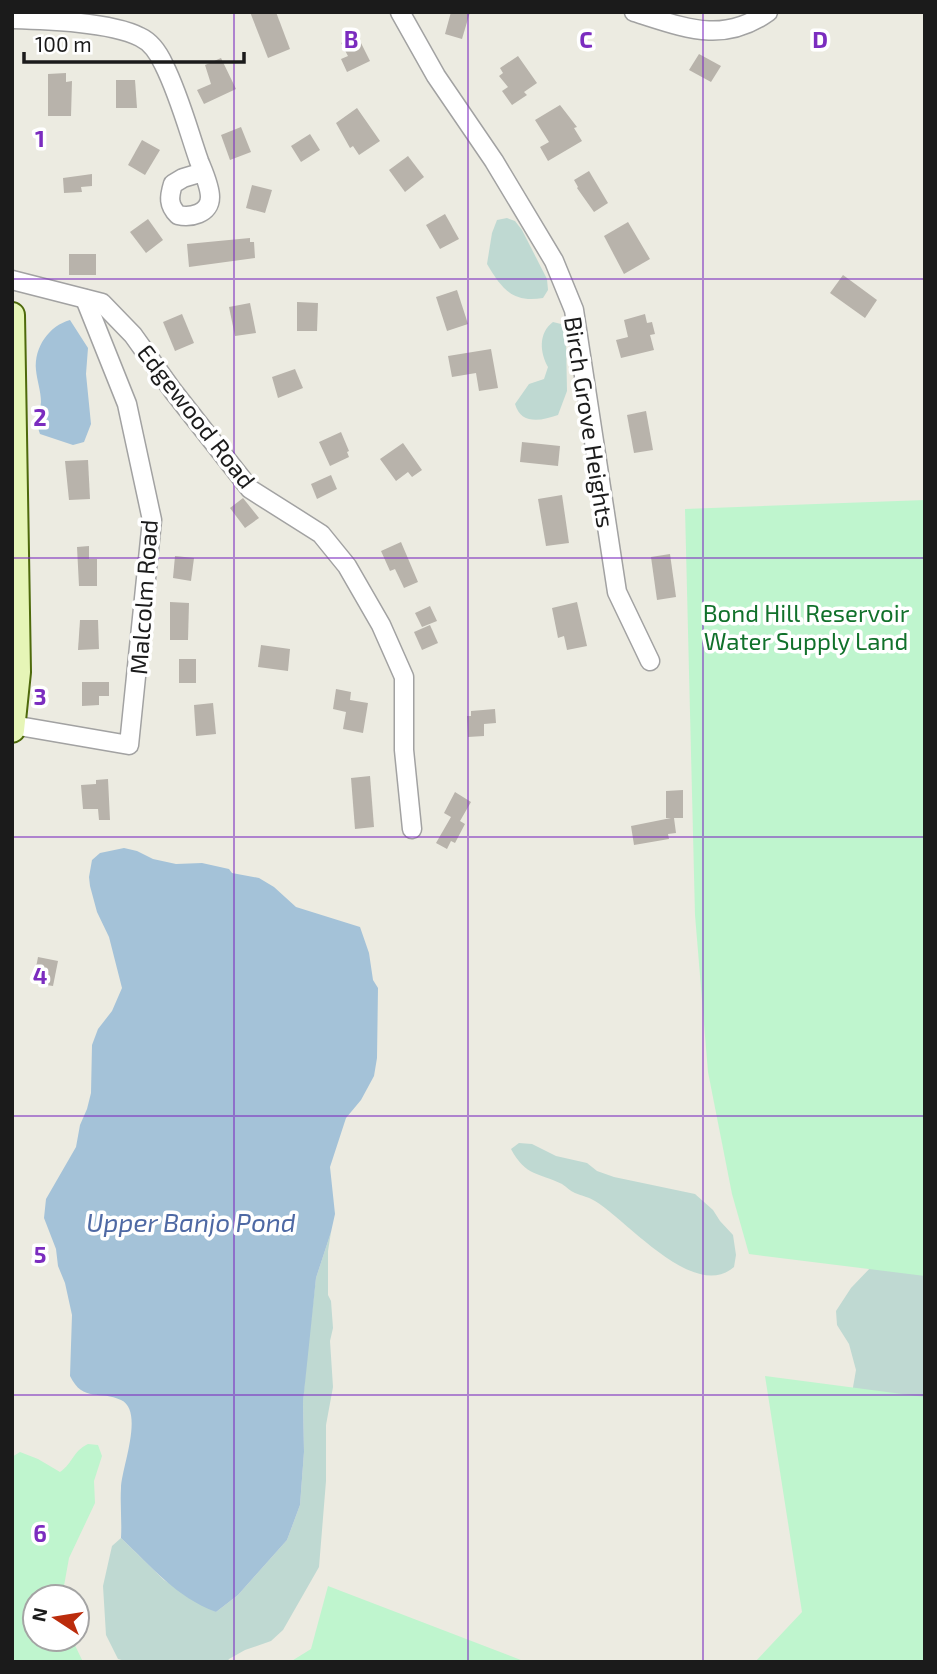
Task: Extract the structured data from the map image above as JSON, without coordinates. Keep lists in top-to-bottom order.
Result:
{
  "streets": {
    "street": ["Edgewood Road", "Birch Grove Heights", "Malcolm Road"]
  },
  "crossings": [
    ["Edgewood Road", "Malcolm Road"]
  ],
  "water": ["Upper Banjo Pond"],
  "parks": ["Bond Hill Reservoir Water Supply Land"],
  "scale_bar": "100 m",
  "north": "left",
  "grid": {
    "columns": ["B", "C", "D"],
    "rows": [
      "1",
      "2",
      "3",
      "4",
      "5",
      "6"
    ]
  }
}
